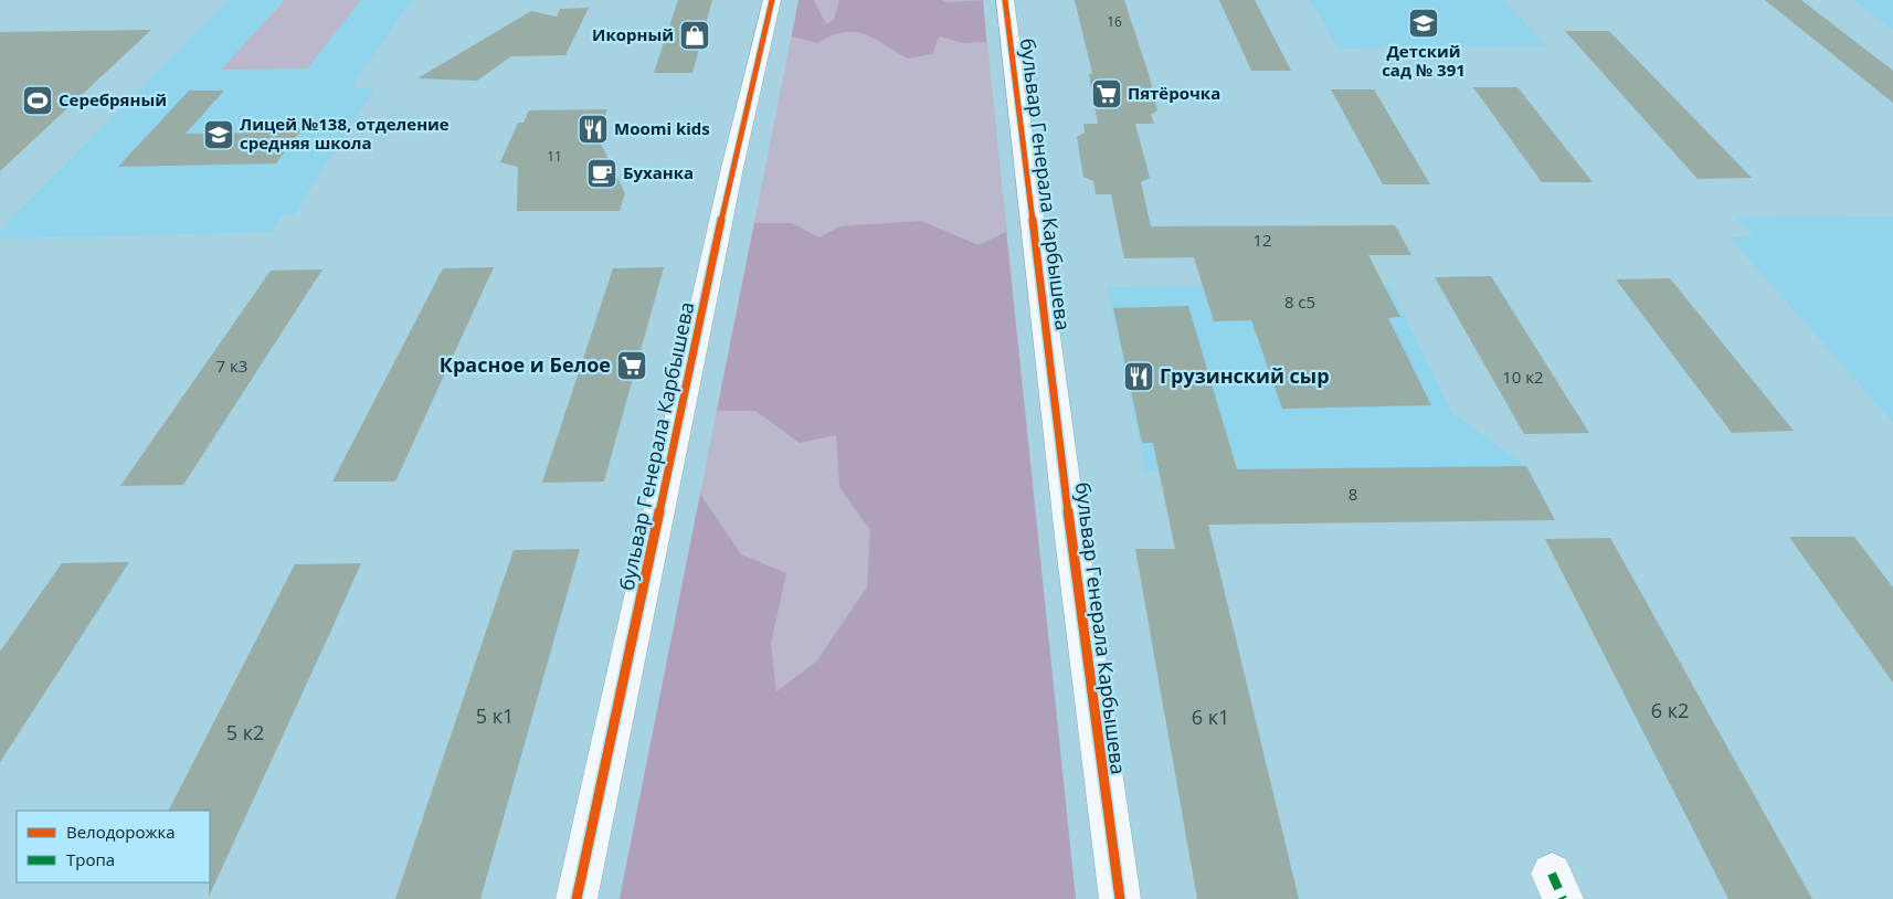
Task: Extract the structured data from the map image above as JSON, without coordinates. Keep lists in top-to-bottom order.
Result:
{
  "streets": {
    "street": ["бульвар Генерала Карбышева"]
  },
  "places": {
    "school or university": ["Детский сад № 391", "Лицей №138, отделение средняя школа"],
    "shop": ["Икорный"],
    "supermarket": ["Пятёрочка", "Красное и Белое"],
    "sports": ["Серебряный"],
    "restaurant": ["Moomi kids", "Грузинский сыр"],
    "cafe": ["Буханка"]
  },
  "house_numbers": [
    "16",
    "11",
    "12",
    "8 с5",
    "7 к3",
    "10 к2",
    "8",
    "6 к2",
    "5 к1",
    "6 к1",
    "5 к2"
  ],
  "legend": ["Велодорожка", "Тропа"]
}
